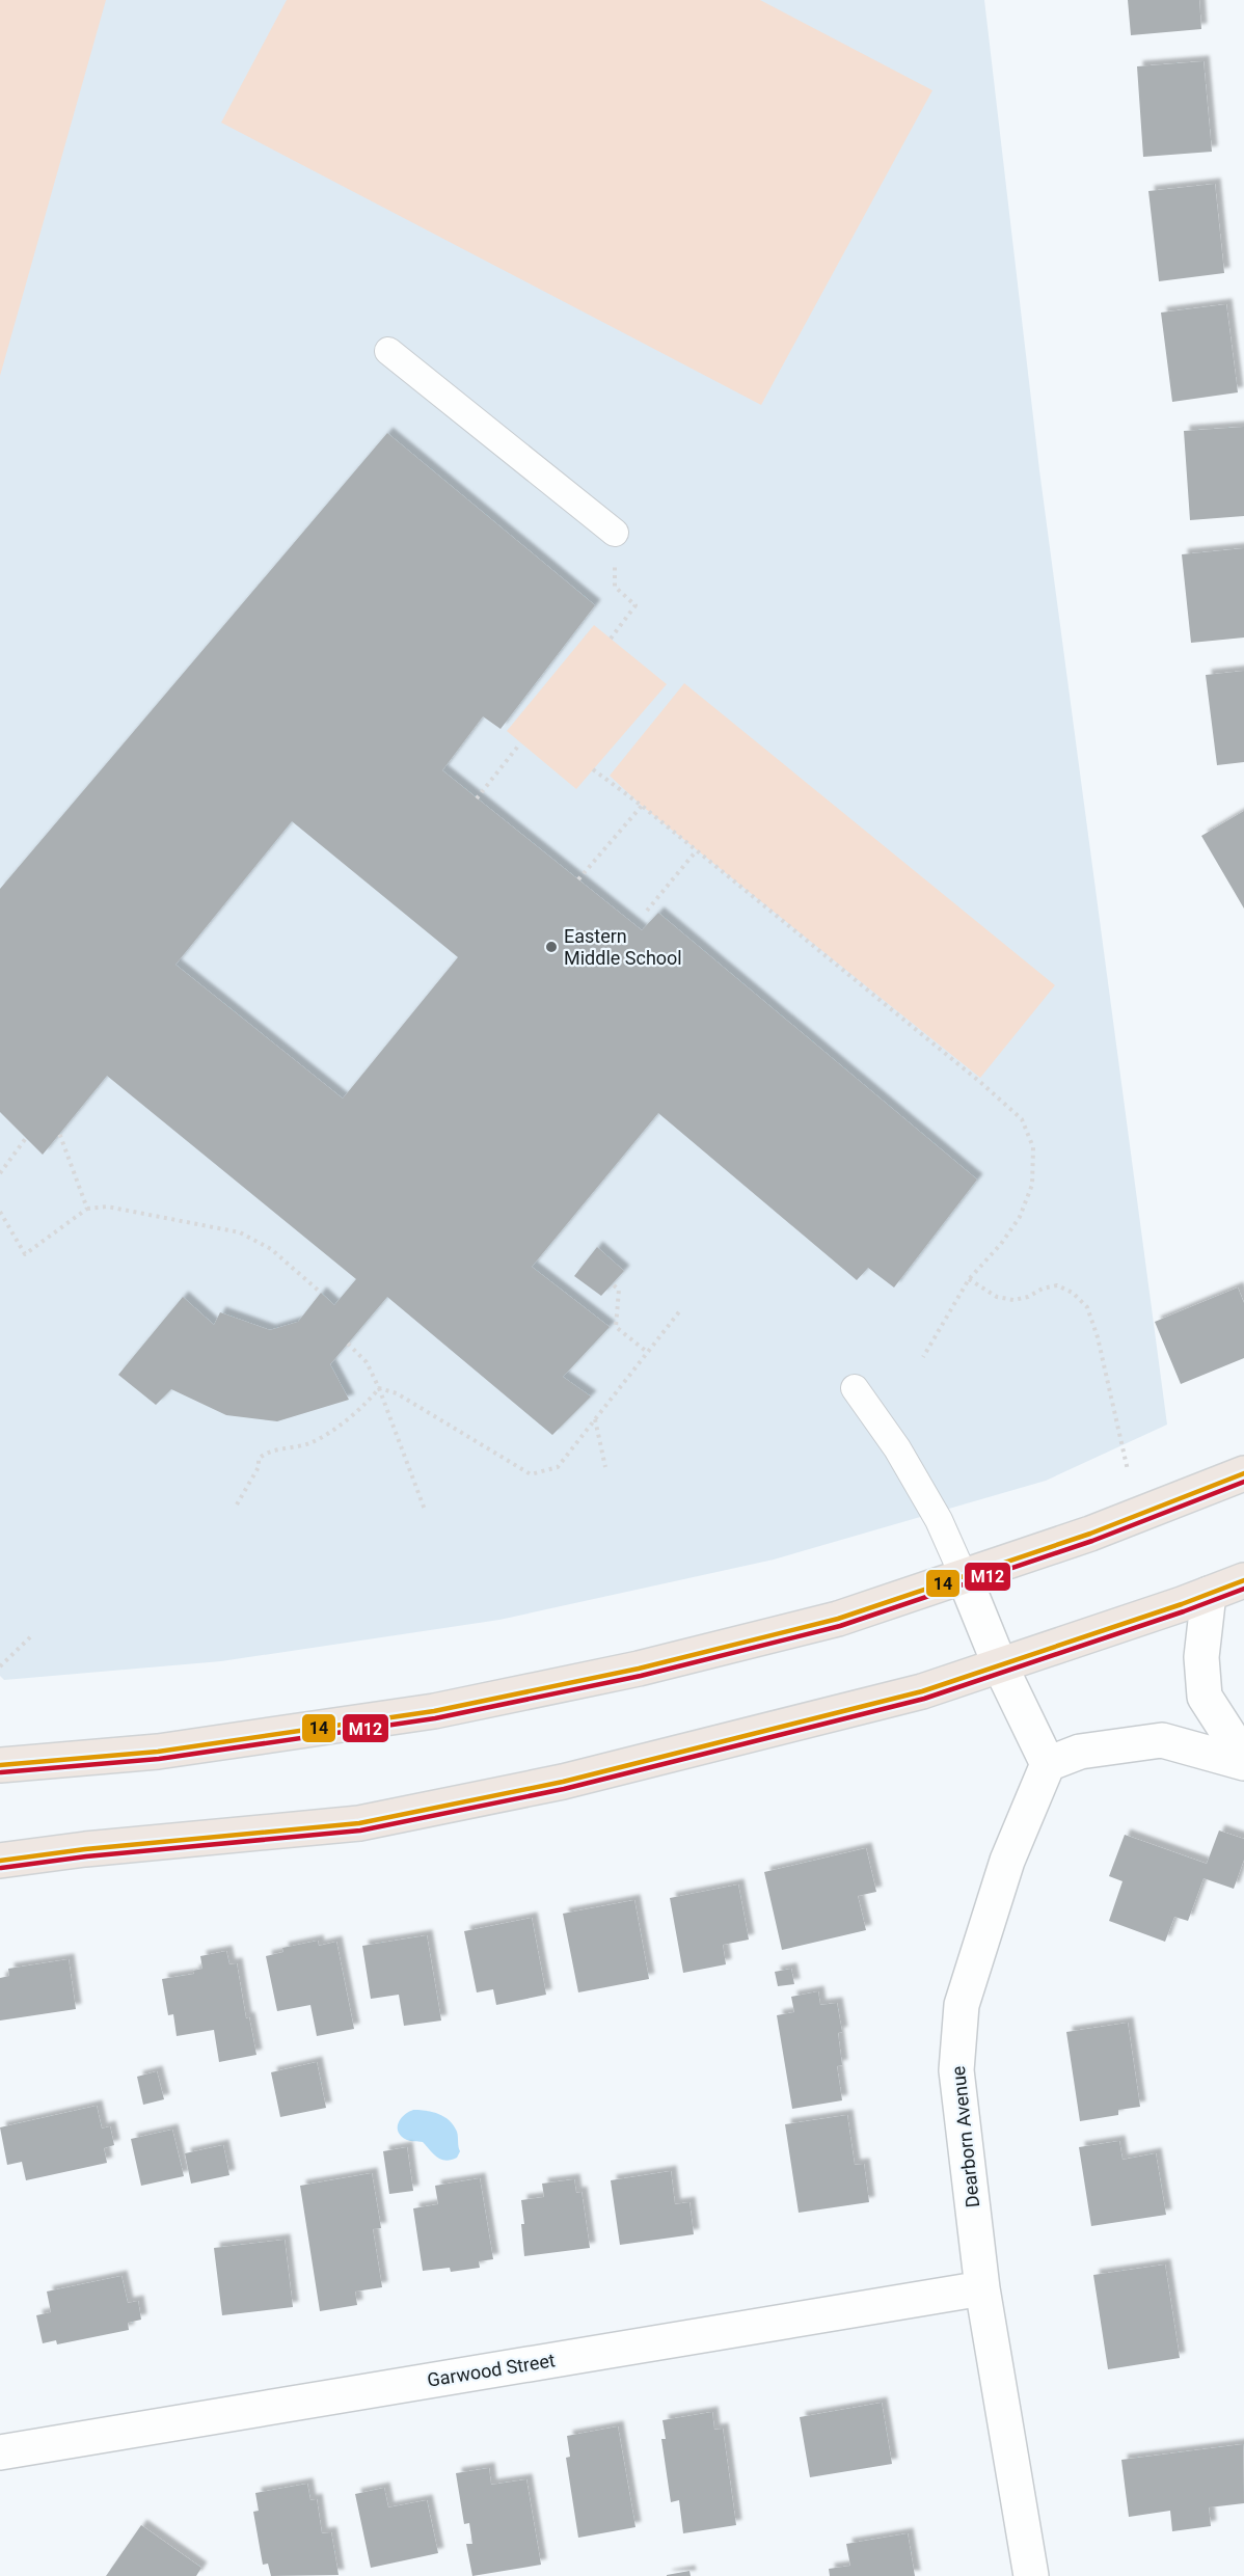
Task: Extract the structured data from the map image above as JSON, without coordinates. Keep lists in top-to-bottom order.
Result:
{
  "streets": {
    "street": ["Dearborn Avenue", "Garwood Street"]
  },
  "crossings": [
    ["Dearborn Avenue", "Garwood Street"]
  ],
  "places": ["Eastern Middle School"],
  "lines": ["transit line 14", "transit line M12"]
}
